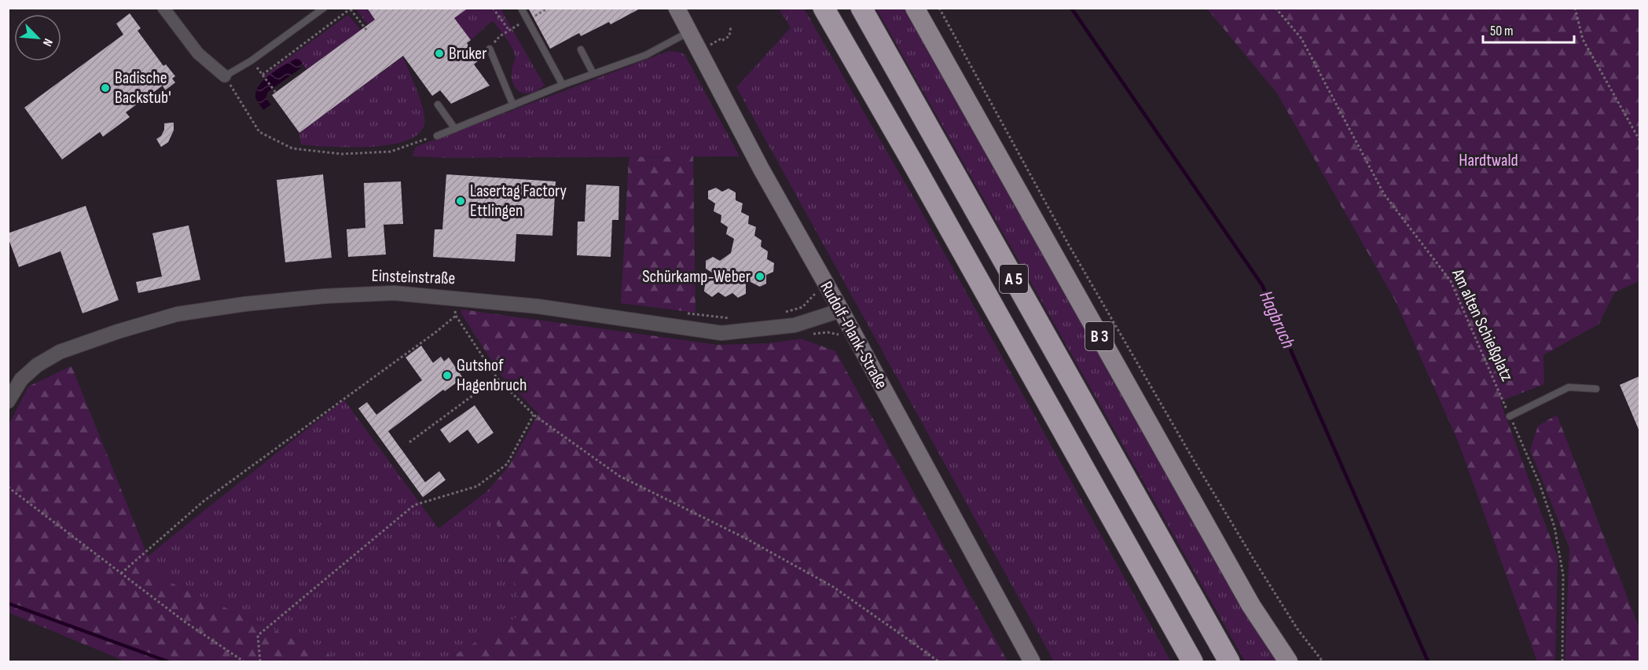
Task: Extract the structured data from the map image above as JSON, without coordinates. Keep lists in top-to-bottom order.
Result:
{
  "streets": {
    "highway": ["A 5"],
    "main road": ["Rudolf-Plank-Straße", "B 3"],
    "street": ["Einsteinstraße"],
    "path": ["Am alten Schießplatz"]
  },
  "crossings": [
    ["Einsteinstraße", "Rudolf-Plank-Straße"]
  ],
  "water": ["Hagbruch"],
  "parks": ["Hardtwald"],
  "places": [
    "Bruker",
    "Badische Backstub'",
    "Lasertag Factory Ettlingen",
    "Schürkamp-Weber",
    "Gutshof Hagenbruch"
  ],
  "scale_bar": "50 m",
  "north": "bottom right"
}
